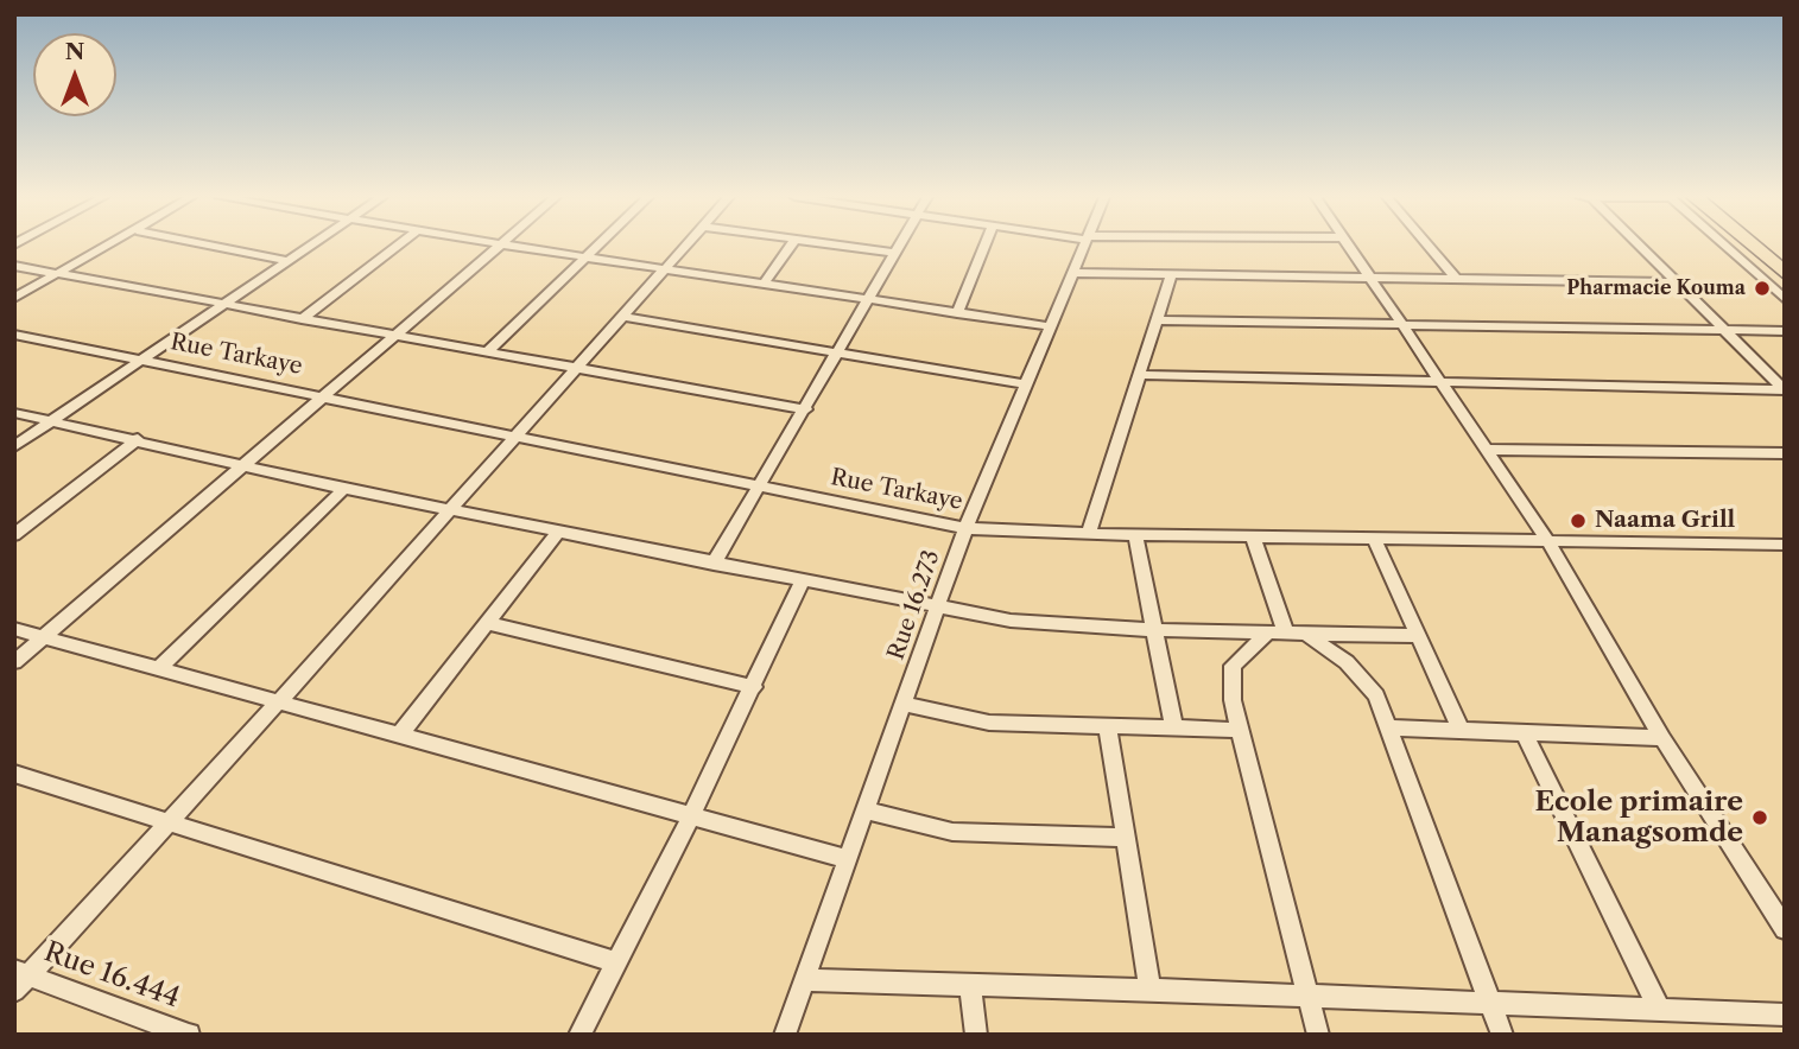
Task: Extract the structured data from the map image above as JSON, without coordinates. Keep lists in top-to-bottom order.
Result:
{
  "streets": {
    "street": ["Rue Tarkaye", "Rue 16.273", "Rue 16.444"]
  },
  "crossings": [
    ["Rue Tarkaye", "Rue 16.273"]
  ],
  "places": ["Pharmacie Kouma", "Naama Grill", "Ecole primaire Managsomde"],
  "north": "top"
}
